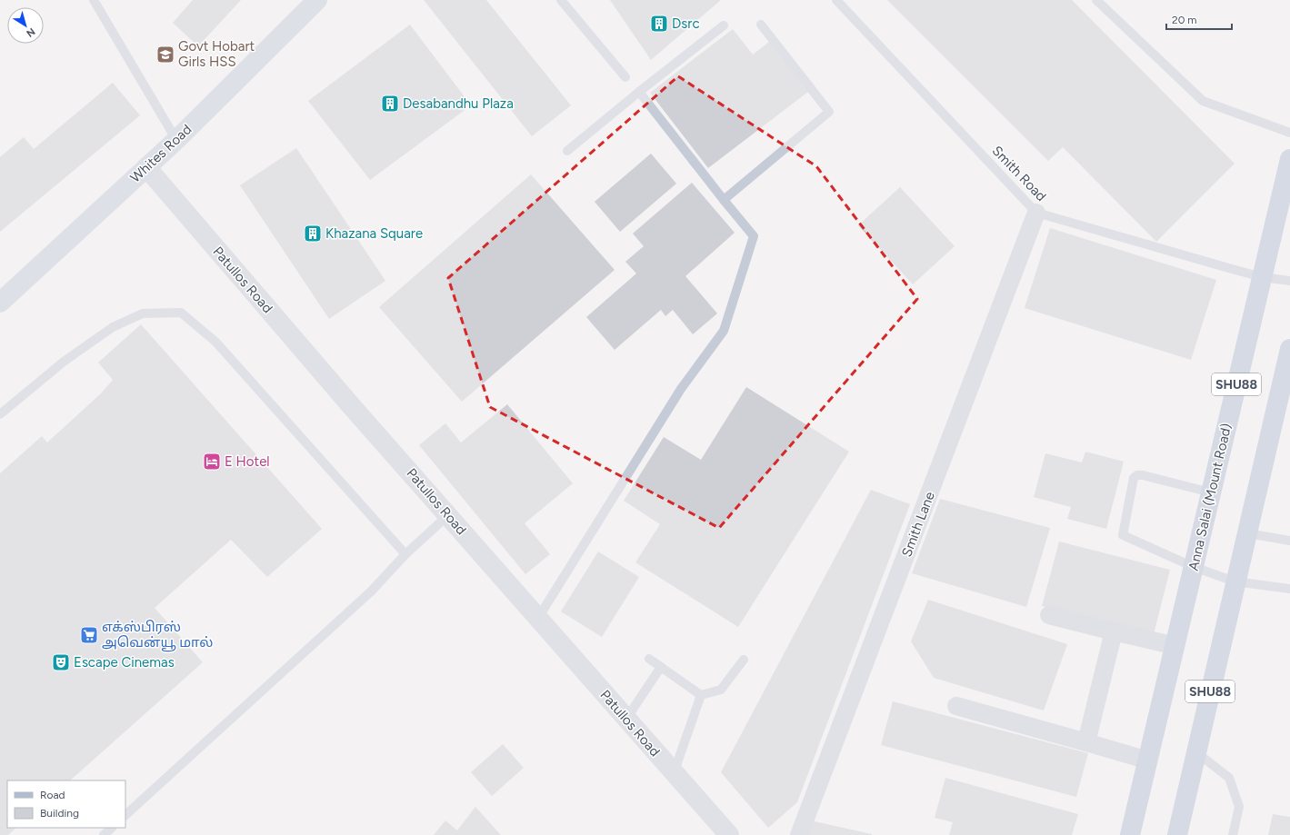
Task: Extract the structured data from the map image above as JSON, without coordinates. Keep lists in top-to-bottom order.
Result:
{
  "streets": {
    "main road": ["Whites Road", "SHU88", "Anna Salai (Mount Road)"],
    "street": ["Patullos Road", "Smith Lane"],
    "lane": ["Smith Road"]
  },
  "crossings": [
    ["Whites Road", "Patullos Road"],
    ["Smith Road", "Anna Salai (Mount Road)"],
    ["Smith Road", "Smith Lane"]
  ],
  "places": {
    "building": ["Dsrc", "Desabandhu Plaza", "Khazana Square"],
    "school or university": ["Govt Hobart Girls HSS"],
    "hotel": ["E Hotel"],
    "supermarket": ["எக்ஸ்பிரஸ் அவென்யூ மால்"],
    "theatre": ["Escape Cinemas"]
  },
  "legend": ["Road", "Building"],
  "scale_bar": "20 m",
  "north": "bottom right"
}
